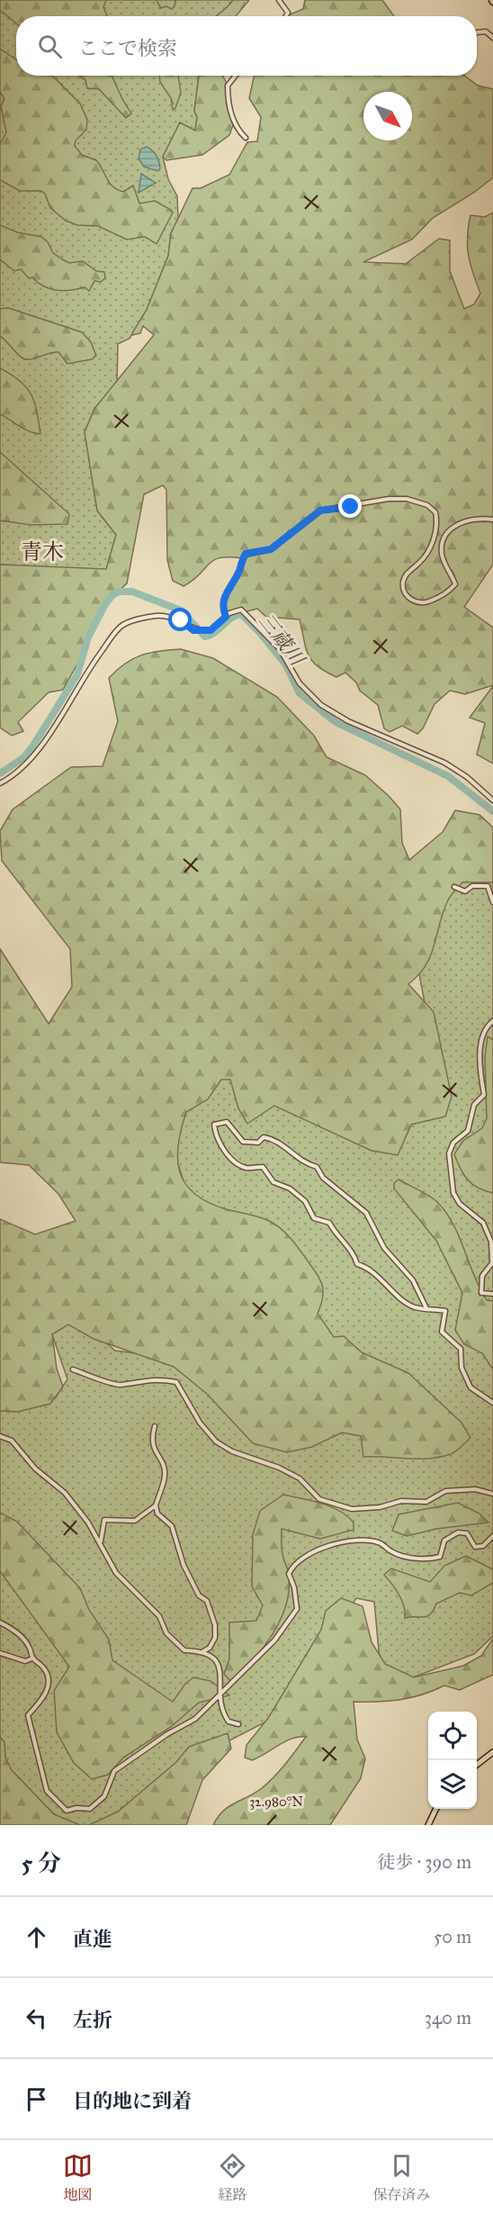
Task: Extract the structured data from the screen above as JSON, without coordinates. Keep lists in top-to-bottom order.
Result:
{
  "districts": ["青木"],
  "water": ["三蔵川"],
  "north": "bottom right",
  "page": {
    "search": "ここで検索",
    "heading": ["5 分", "徒歩 · 390 m"],
    "list": [
      ["直進", "50 m"],
      ["左折", "340 m"],
      "目的地に到着"
    ],
    "nav": ["地図", "経路", "保存済み"]
  },
  "coordinates": ["32.980°N"]
}
